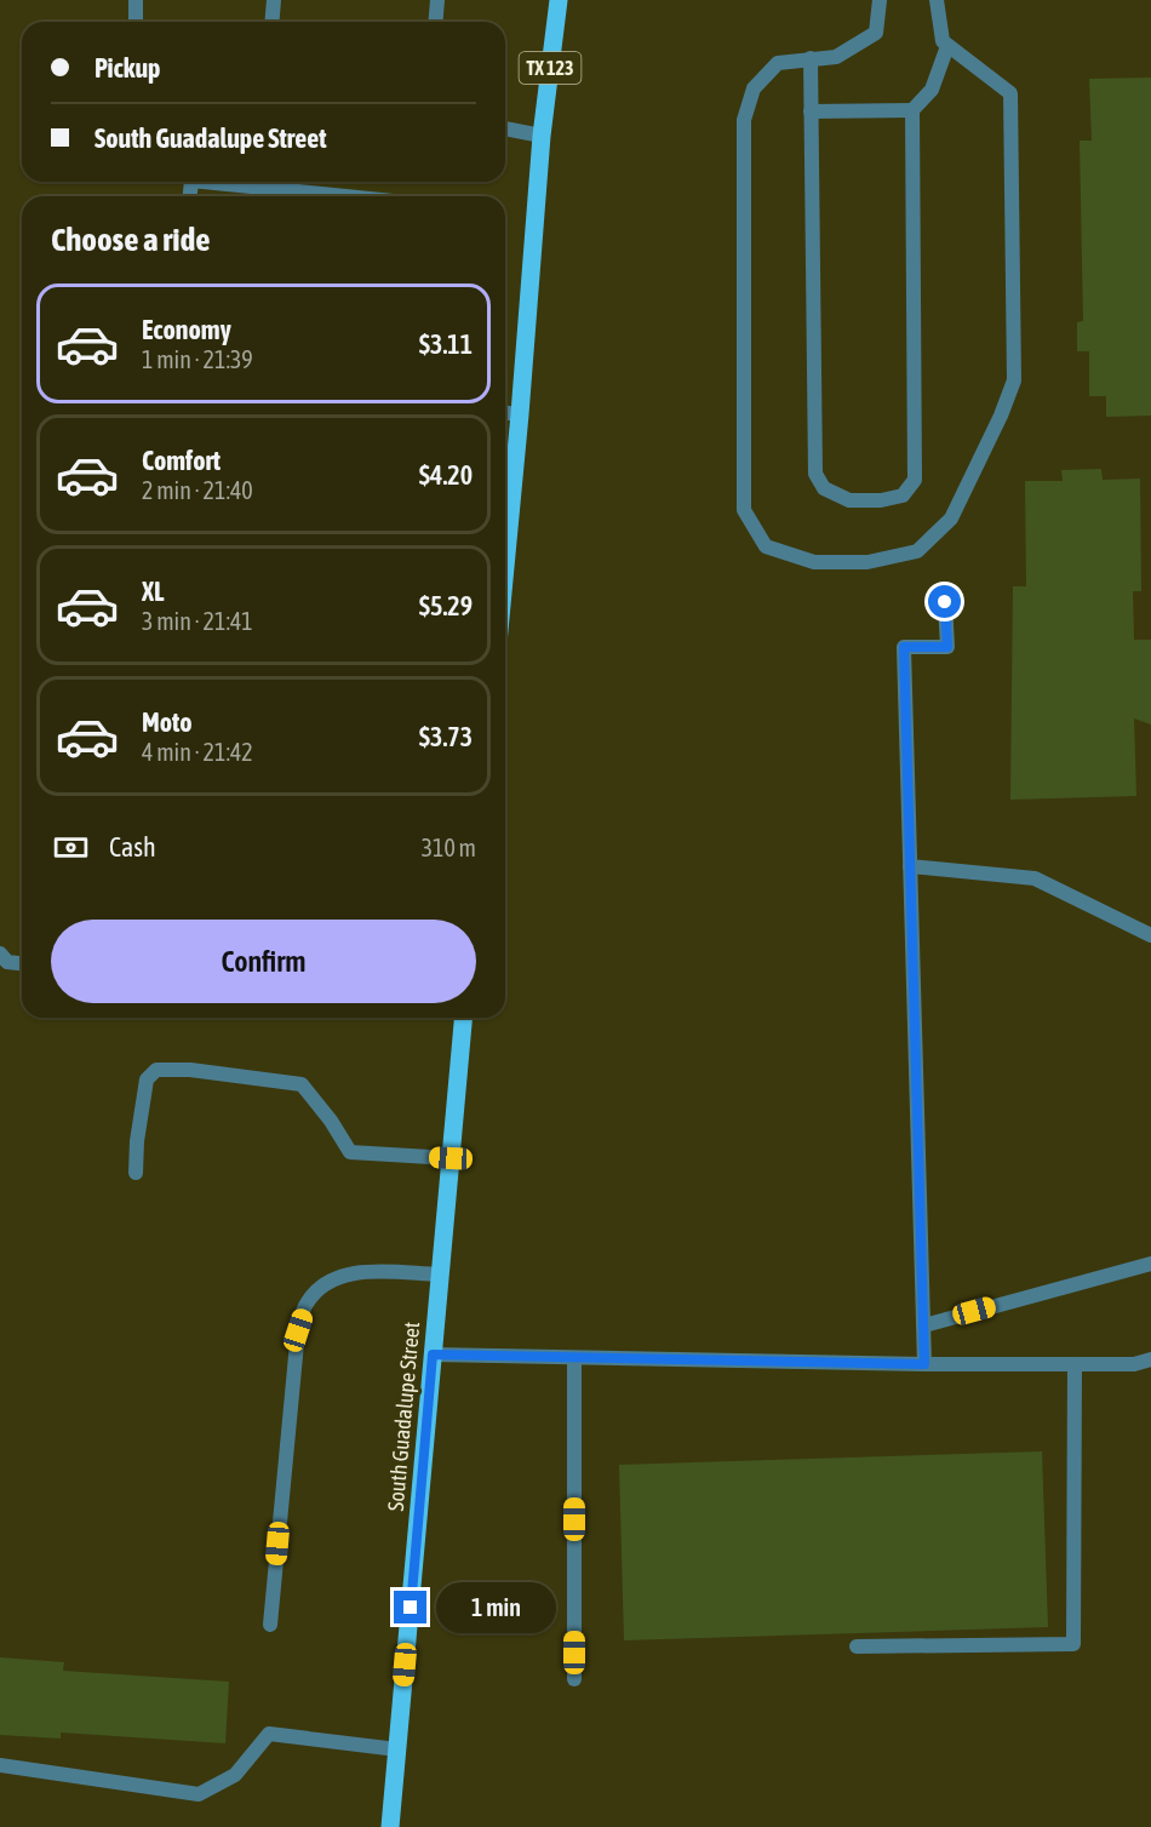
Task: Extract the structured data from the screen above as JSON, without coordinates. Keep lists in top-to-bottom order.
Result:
{
  "streets": {
    "main road": ["TX 123", "South Guadalupe Street"]
  },
  "page": {
    "banner": ["Pickup", "South Guadalupe Street"],
    "heading": "Choose a ride",
    "list": [
      {
        "name": "Economy",
        "note": "1 min · 21:39",
        "value": "$3.11"
      },
      {
        "name": "Comfort",
        "note": "2 min · 21:40",
        "value": "$4.20"
      },
      {
        "name": "XL",
        "note": "3 min · 21:41",
        "value": "$5.29"
      },
      {
        "name": "Moto",
        "note": "4 min · 21:42",
        "value": "$3.73"
      }
    ],
    "pay": ["Cash", "310 m"],
    "buttons": "Confirm",
    "bubble": "1 min"
  }
}
